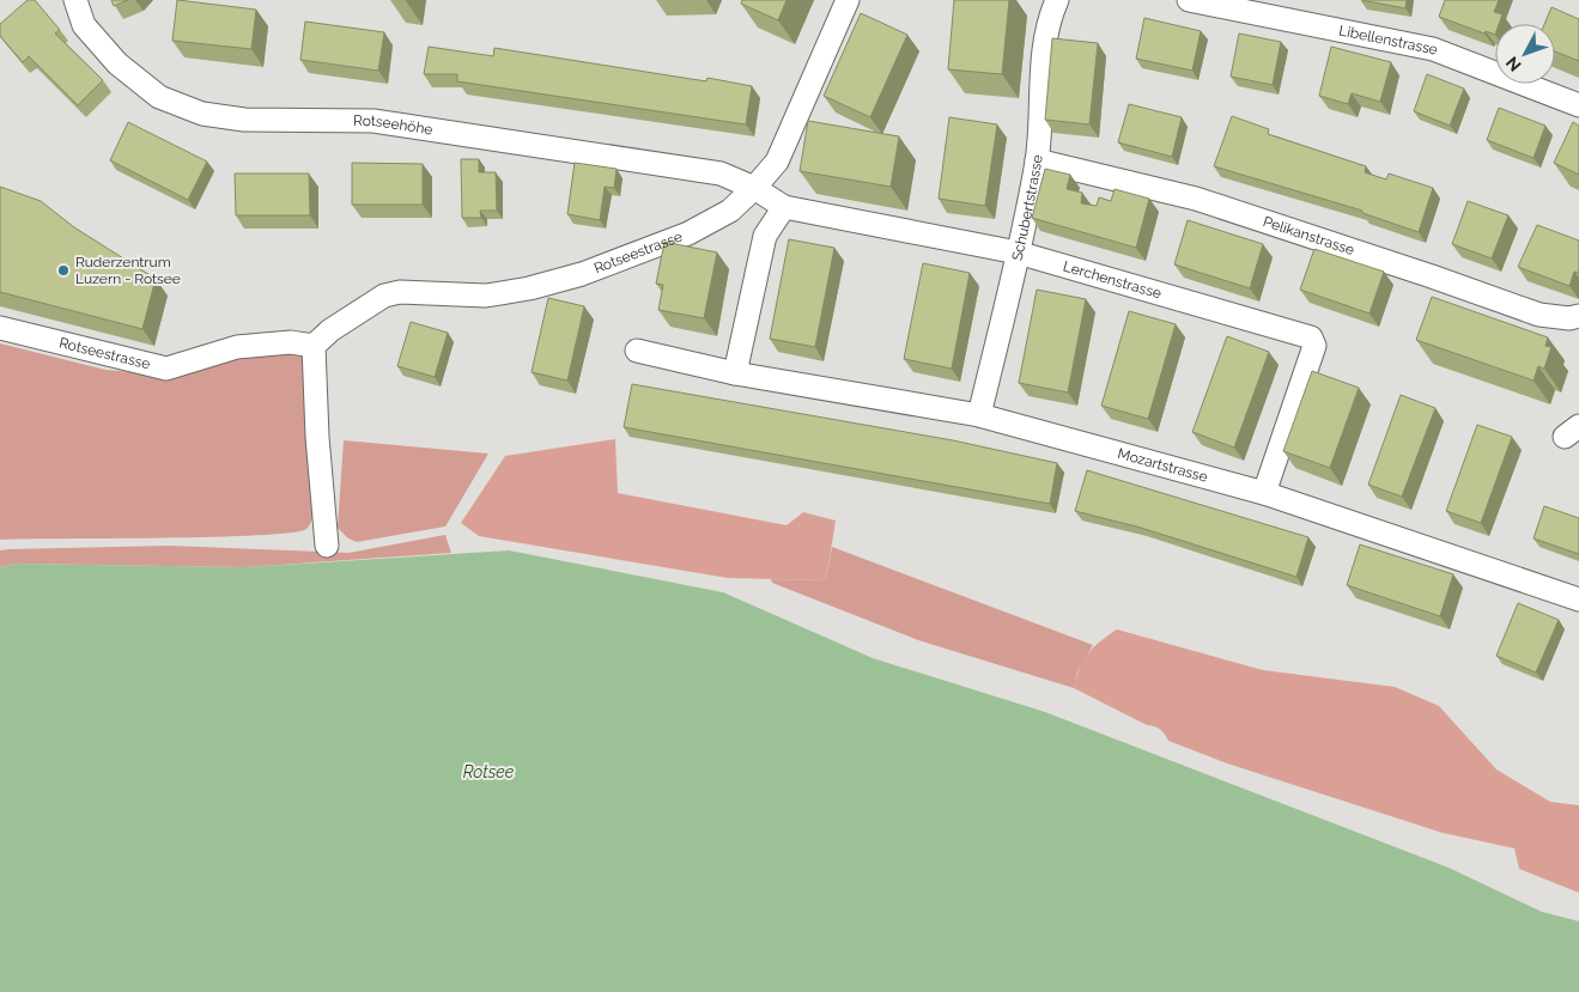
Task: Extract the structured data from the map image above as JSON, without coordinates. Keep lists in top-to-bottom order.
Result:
{
  "streets": {
    "street": [
      "Libellenstrasse",
      "Rotseehöhe",
      "Schubertstrasse",
      "Pelikanstrasse",
      "Rotseestrasse",
      "Lerchenstrasse",
      "Mozartstrasse"
    ]
  },
  "crossings": [
    ["Rotseehöhe", "Rotseestrasse"],
    ["Rotseehöhe", "Lerchenstrasse"],
    ["Schubertstrasse", "Pelikanstrasse"],
    ["Schubertstrasse", "Lerchenstrasse"],
    ["Schubertstrasse", "Mozartstrasse"],
    ["Rotseestrasse", "Lerchenstrasse"],
    ["Lerchenstrasse", "Mozartstrasse"]
  ],
  "water": ["Rotsee"],
  "places": ["Ruderzentrum Luzern - Rotsee"],
  "north": "bottom left"
}
